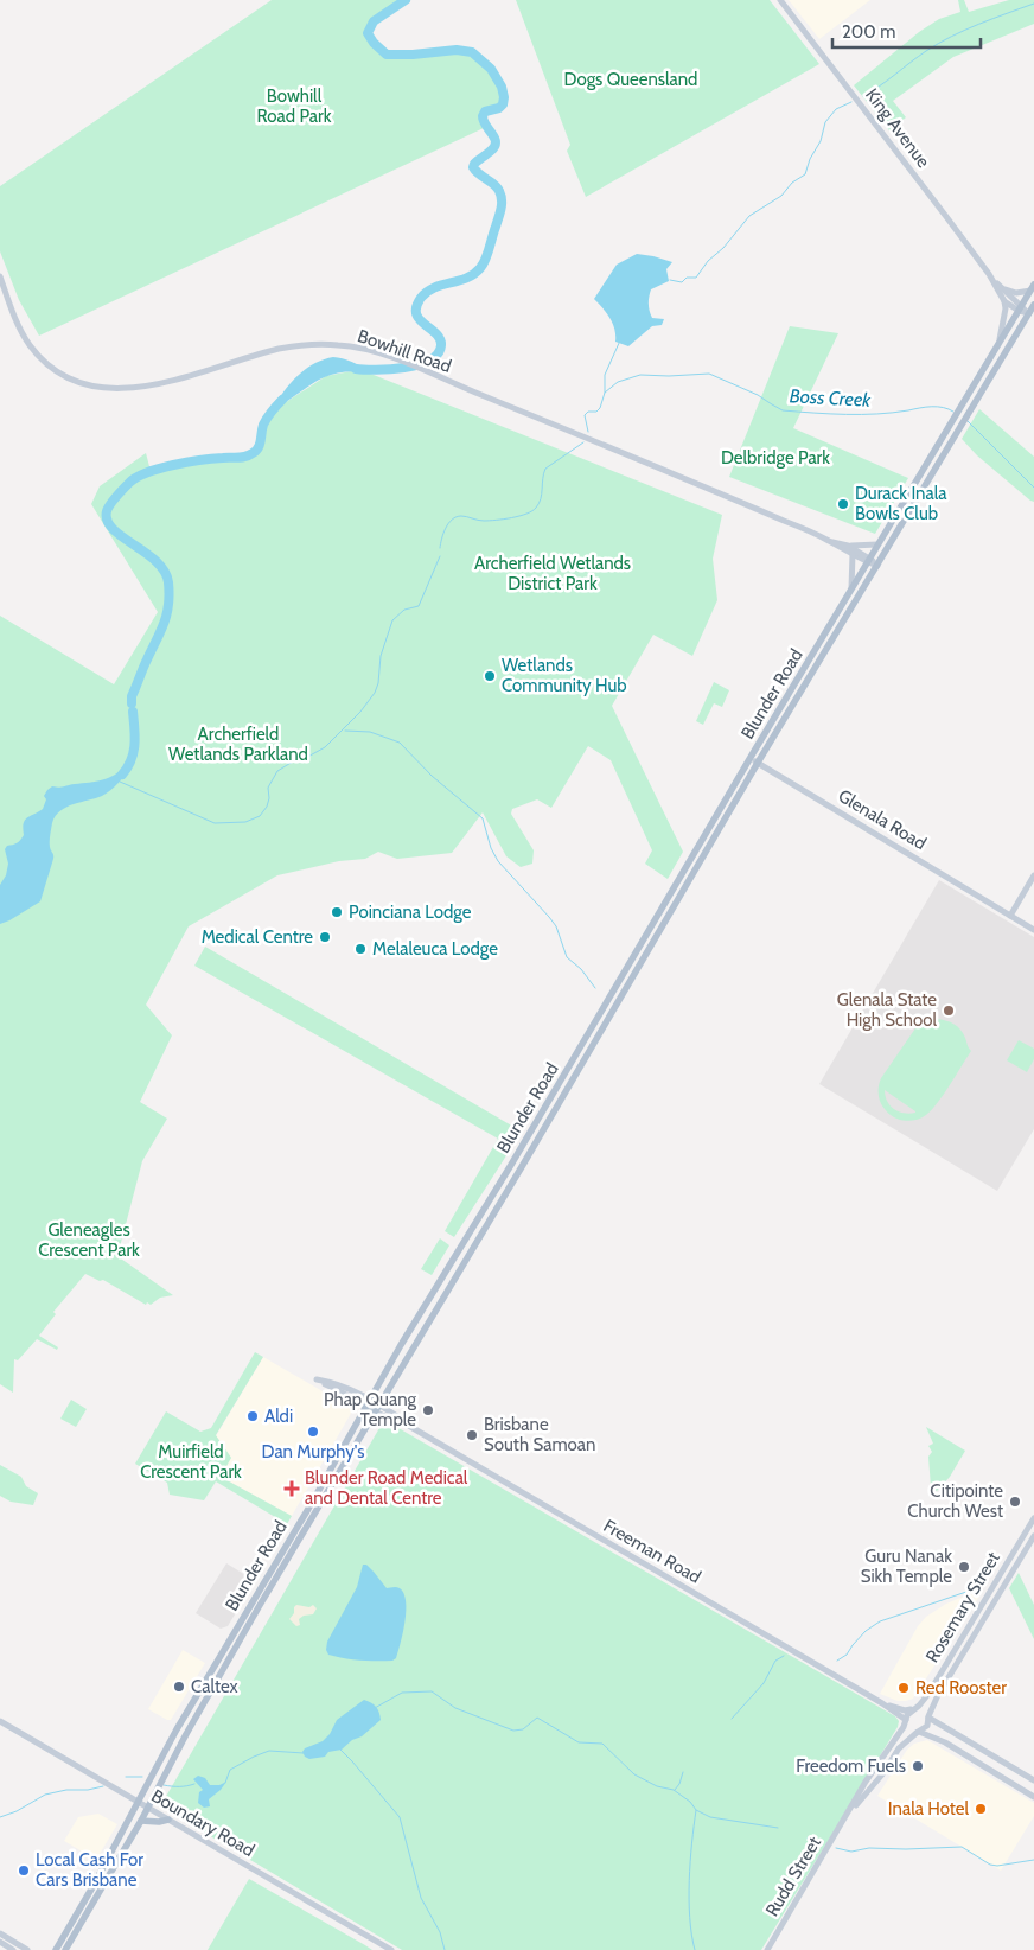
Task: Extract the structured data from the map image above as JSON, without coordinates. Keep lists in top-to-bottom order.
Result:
{
  "streets": {
    "main road": ["Blunder Road"],
    "street": [
      "King Avenue",
      "Bowhill Road",
      "Glenala Road",
      "Freeman Road",
      "Rosemary Street",
      "Boundary Road",
      "Rudd Street"
    ]
  },
  "crossings": [
    ["King Avenue", "Blunder Road"],
    ["Bowhill Road", "Blunder Road"],
    ["Blunder Road", "Glenala Road"],
    ["Blunder Road", "Freeman Road"],
    ["Blunder Road", "Boundary Road"],
    ["Freeman Road", "Rosemary Street"],
    ["Freeman Road", "Rudd Street"],
    ["Rosemary Street", "Rudd Street"]
  ],
  "water": ["Boss Creek"],
  "parks": [
    "Dogs Queensland",
    "Bowhill Road Park",
    "Delbridge Park",
    "Archerfield Wetlands District Park",
    "Archerfield Wetlands Parkland",
    "Gleneagles Crescent Park",
    "Muirfield Crescent Park"
  ],
  "places": {
    "other": [
      "Durack Inala Bowls Club",
      "Wetlands Community Hub",
      "Poinciana Lodge",
      "Medical Centre",
      "Melaleuca Lodge",
      "Glenala State High School",
      "Phap Quang Temple",
      "Aldi",
      "Dan Murphy's",
      "Brisbane South Samoan",
      "Citipointe Church West",
      "Guru Nanak Sikh Temple",
      "Caltex",
      "Red Rooster",
      "Freedom Fuels",
      "Inala Hotel",
      "Local Cash For Cars Brisbane"
    ],
    "health": ["Blunder Road Medical and Dental Centre"]
  },
  "scale_bar": "200 m"
}
